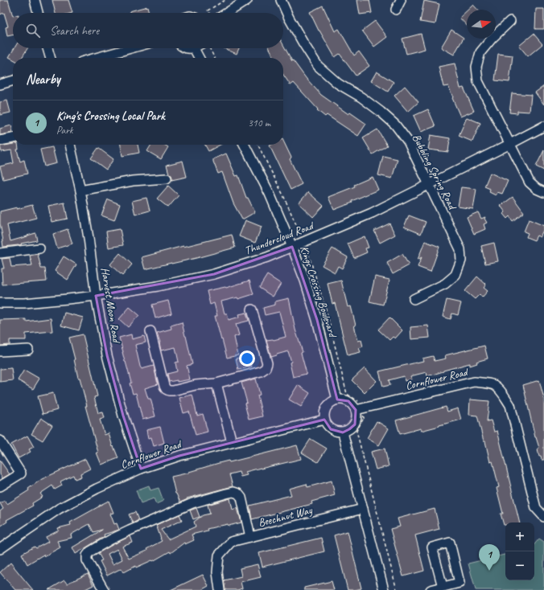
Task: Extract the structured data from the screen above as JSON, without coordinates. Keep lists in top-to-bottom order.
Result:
{
  "streets": {
    "street": [
      "Bubbling Spring Road",
      "Thundercloud Road",
      "Kings Crossing Boulevard",
      "Harvest Moon Road",
      "Cornflower Road",
      "Beechnut Way"
    ]
  },
  "crossings": [
    ["Bubbling Spring Road", "Thundercloud Road"],
    ["Thundercloud Road", "Kings Crossing Boulevard"],
    ["Thundercloud Road", "Harvest Moon Road"],
    ["Kings Crossing Boulevard", "Cornflower Road"],
    ["Harvest Moon Road", "Cornflower Road"]
  ],
  "north": "right",
  "page": {
    "search": "Search here",
    "heading": "Nearby",
    "list": [
      {
        "mark": "1",
        "name": "King's Crossing Local Park",
        "note": "Park",
        "value": "310 m"
      }
    ],
    "map_buttons": ["+", "−"],
    "pins": "1"
  }
}
